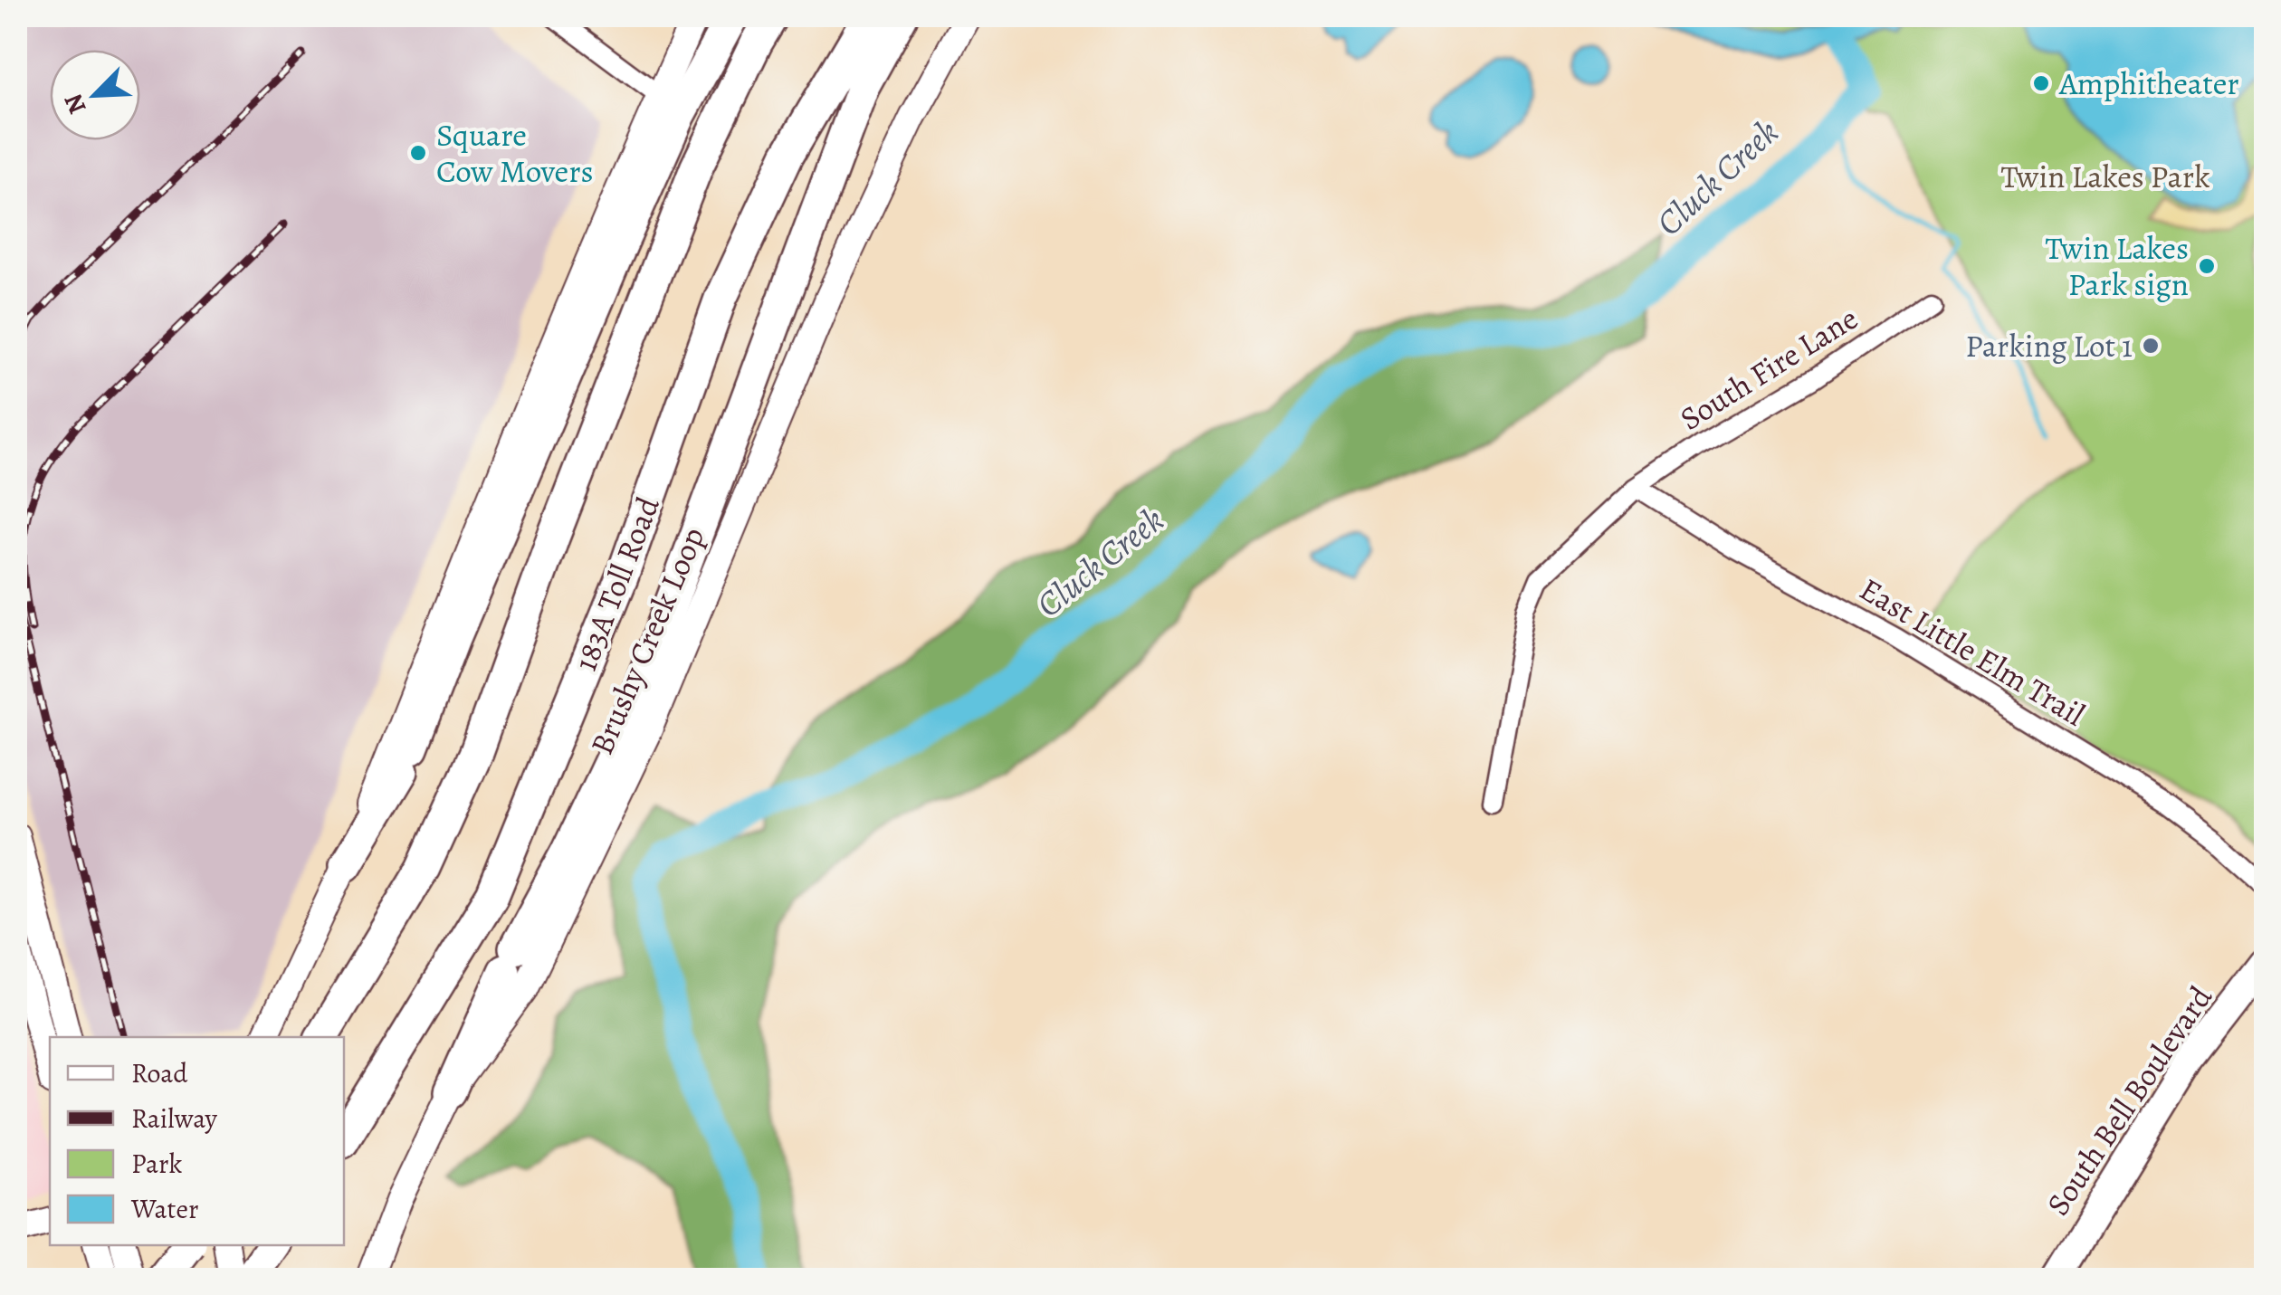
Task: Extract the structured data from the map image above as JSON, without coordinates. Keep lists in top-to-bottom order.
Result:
{
  "streets": {
    "highway": ["183A Toll Road"],
    "main road": ["Brushy Creek Loop", "South Bell Boulevard"],
    "street": ["South Fire Lane", "East Little Elm Trail"]
  },
  "crossings": [
    ["South Fire Lane", "East Little Elm Trail"]
  ],
  "water": ["Cluck Creek"],
  "parks": ["Twin Lakes Park"],
  "places": [
    "Amphitheater",
    "Square Cow Movers",
    "Twin Lakes Park sign",
    "Parking Lot 1"
  ],
  "legend": [
    "Road",
    "Railway",
    "Park",
    "Water"
  ],
  "north": "bottom left"
}
